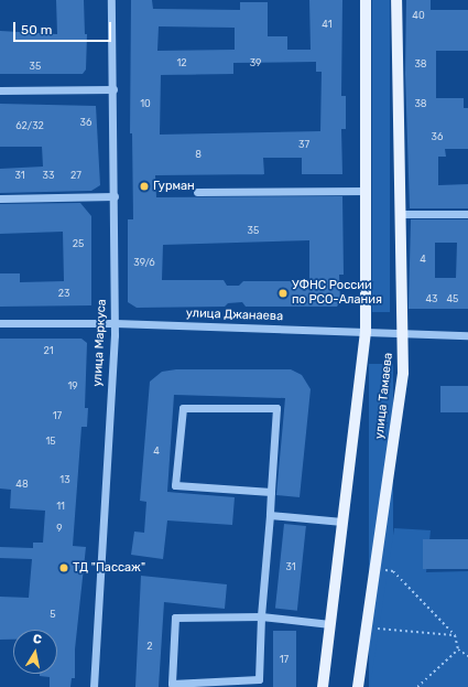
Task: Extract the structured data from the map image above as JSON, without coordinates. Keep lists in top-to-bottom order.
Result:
{
  "streets": {
    "main road": ["улица Тамаева"],
    "street": ["улица Джанаева", "улица Маркуса"]
  },
  "crossings": [
    ["улица Джанаева", "улица Маркуса"],
    ["улица Джанаева", "улица Тамаева"]
  ],
  "places": ["Гурман", "УФНС России по РСО-Алания", "ТД \"Пассаж\""],
  "house_numbers": [
    "40",
    "41",
    "12",
    "39",
    "38",
    "35",
    "10",
    "38",
    "36",
    "62/32",
    "36",
    "37",
    "8",
    "31",
    "33",
    "27",
    "35",
    "25",
    "4",
    "39/6",
    "23",
    "43",
    "45",
    "21",
    "19",
    "17",
    "15",
    "4",
    "13",
    "48",
    "11",
    "9",
    "31",
    "5",
    "2",
    "17"
  ],
  "scale_bar": "50 m",
  "north": "top"
}
